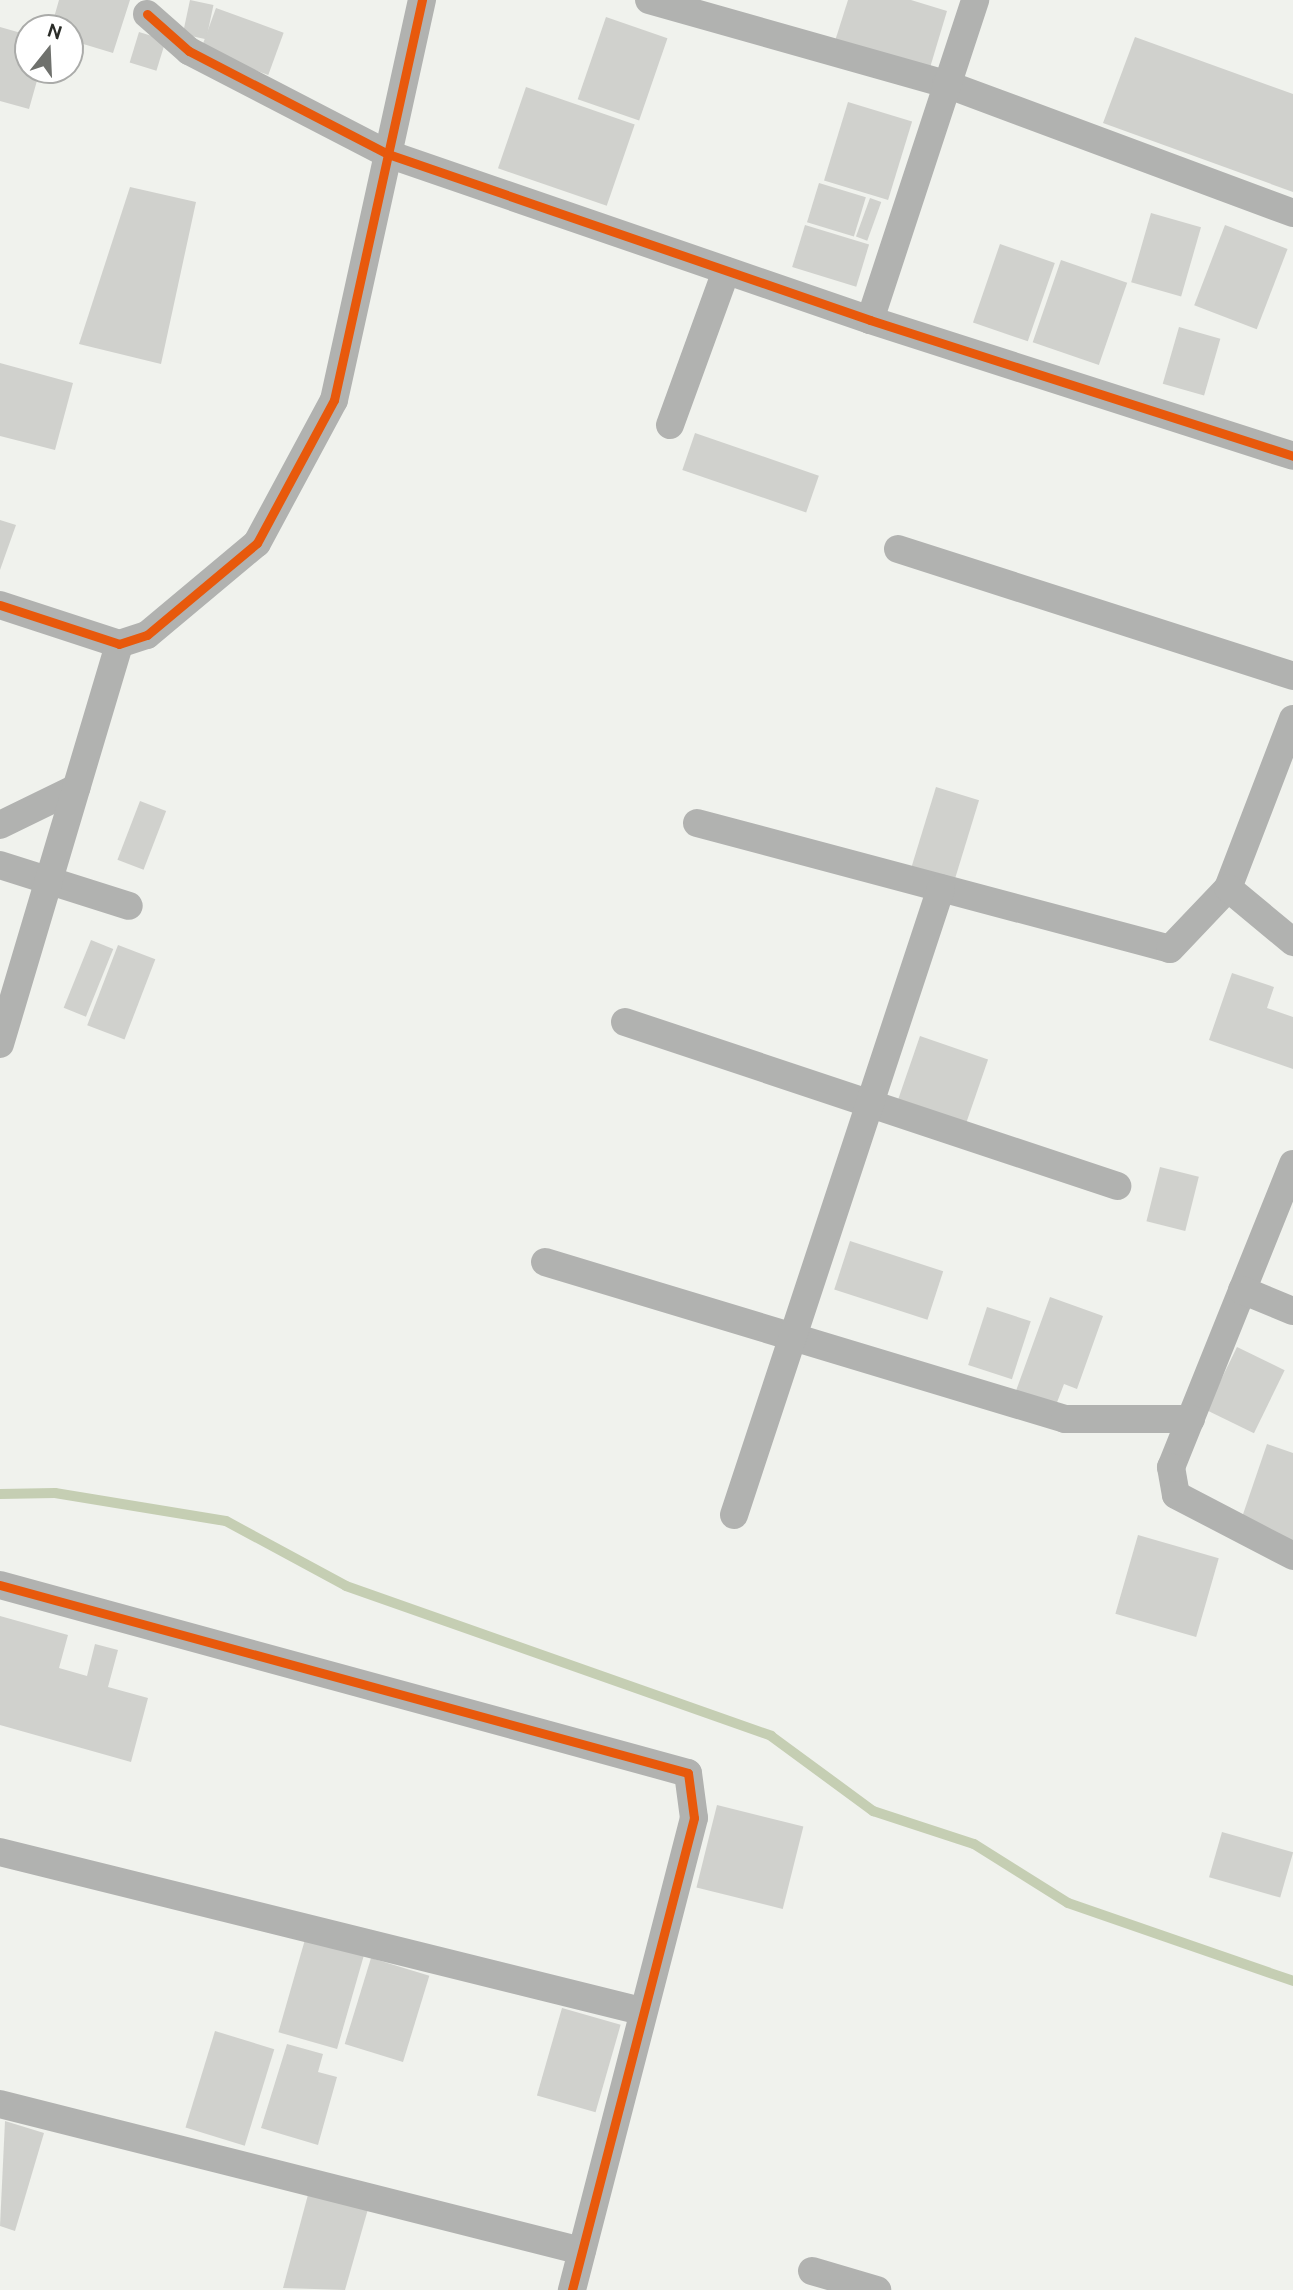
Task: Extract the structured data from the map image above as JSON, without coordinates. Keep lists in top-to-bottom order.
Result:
{
  "north": "top"
}
